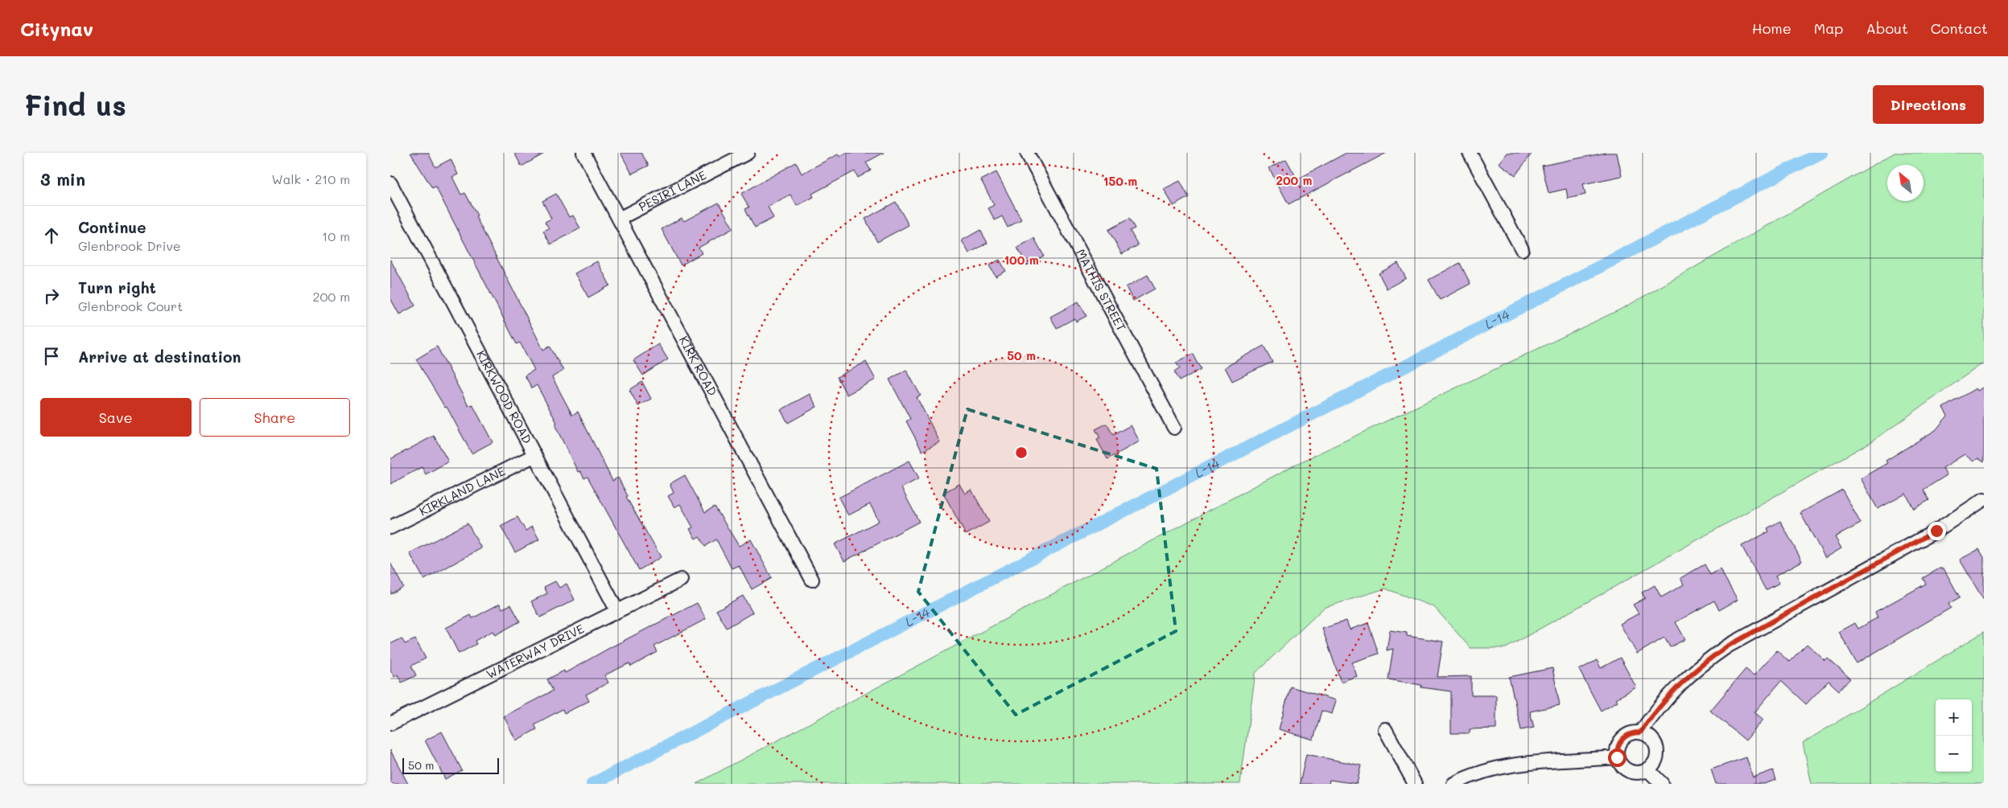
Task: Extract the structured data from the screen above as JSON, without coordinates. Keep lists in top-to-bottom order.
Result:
{
  "streets": {
    "street": [
      "PESIRI LANE",
      "MATHIS STREET",
      "KIRK ROAD",
      "KIRKWOOD ROAD",
      "KIRKLAND LANE",
      "WATERWAY DRIVE"
    ]
  },
  "crossings": [
    ["PESIRI LANE", "KIRK ROAD"],
    ["KIRKWOOD ROAD", "KIRKLAND LANE"],
    ["KIRKWOOD ROAD", "WATERWAY DRIVE"]
  ],
  "water": ["L-14"],
  "scale_bar": "50 m",
  "north": "top left",
  "page": {
    "header": "Citynav",
    "nav": [
      "Home",
      "Map",
      "About",
      "Contact"
    ],
    "buttons": [
      "Directions",
      ["Save", "Share"]
    ],
    "title": "Find us",
    "heading": ["3 min", "Walk · 210 m"],
    "list": [
      ["Continue", "Glenbrook Drive", "10 m"],
      ["Turn right", "Glenbrook Court", "200 m"],
      "Arrive at destination"
    ],
    "map_buttons": ["+", "−"],
    "scale": "50 m"
  },
  "rings": [
    "200 m",
    "150 m",
    "100 m",
    "50 m"
  ]
}
